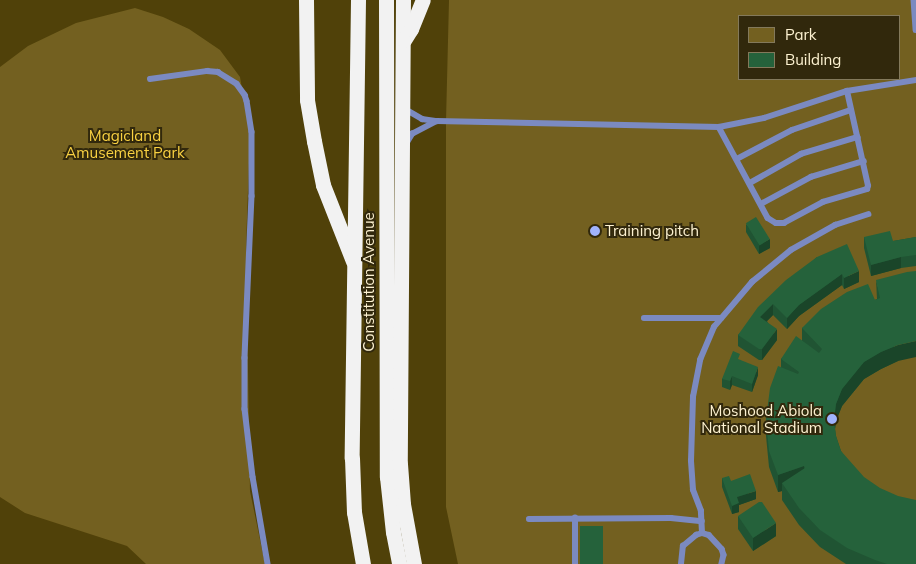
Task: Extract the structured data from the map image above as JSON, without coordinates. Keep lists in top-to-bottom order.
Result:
{
  "streets": {
    "highway": ["Constitution Avenue"]
  },
  "parks": ["Magicland Amusement Park"],
  "places": ["Training pitch", "Moshood Abiola National Stadium"],
  "legend": ["Park", "Building"]
}
